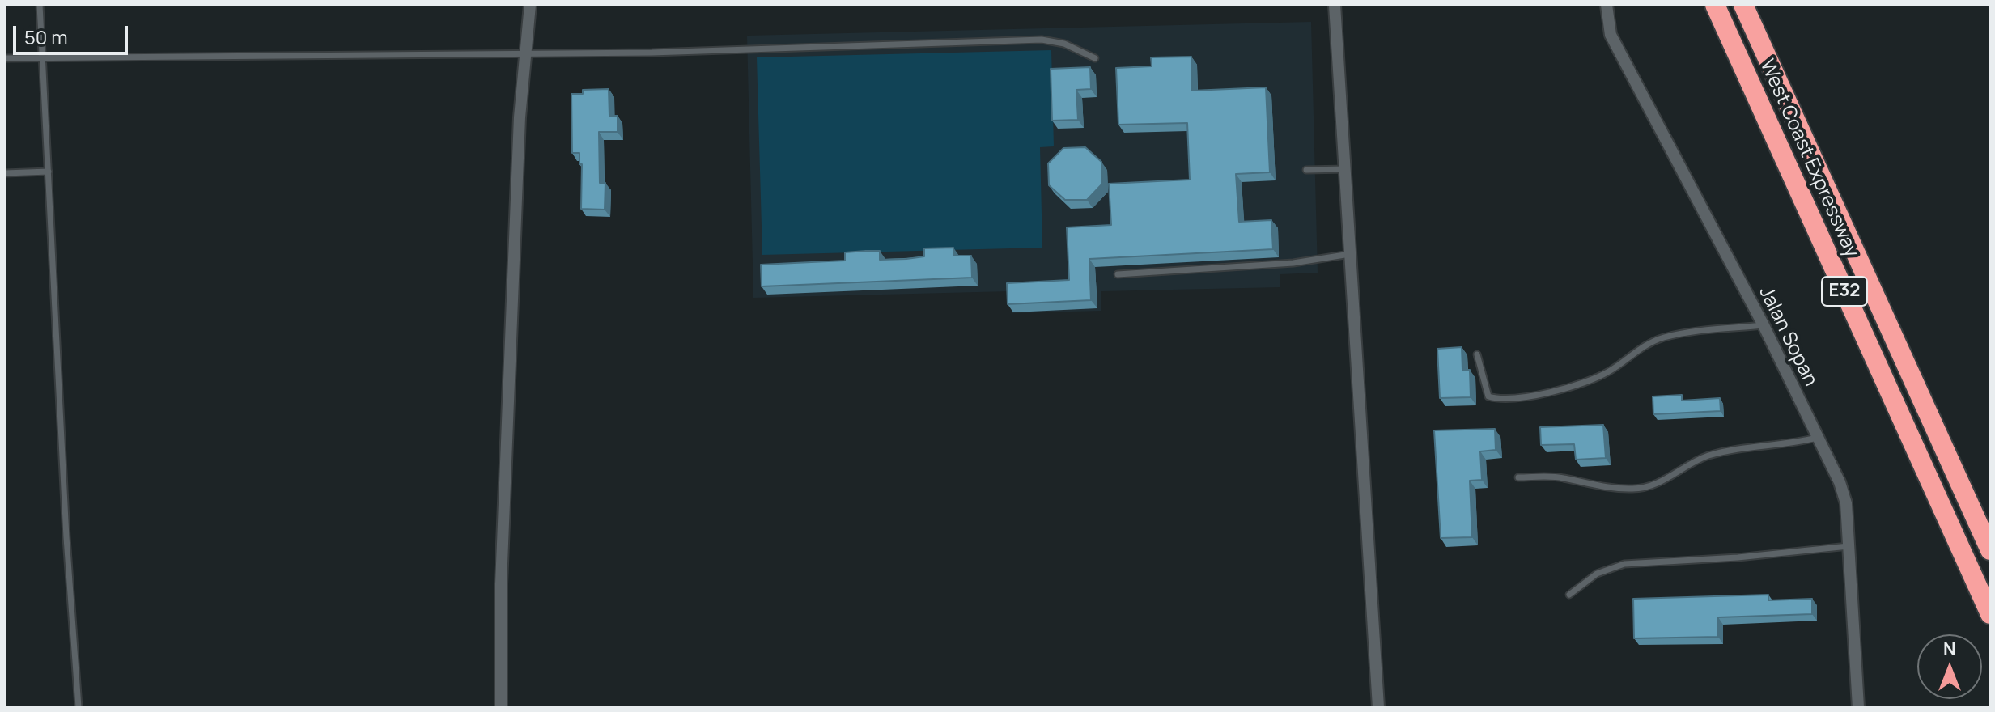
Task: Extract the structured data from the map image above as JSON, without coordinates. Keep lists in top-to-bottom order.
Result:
{
  "streets": {
    "highway": ["West Coast Expressway", "E32"],
    "street": ["Jalan Sopan"]
  },
  "scale_bar": "50 m",
  "north": "top"
}
